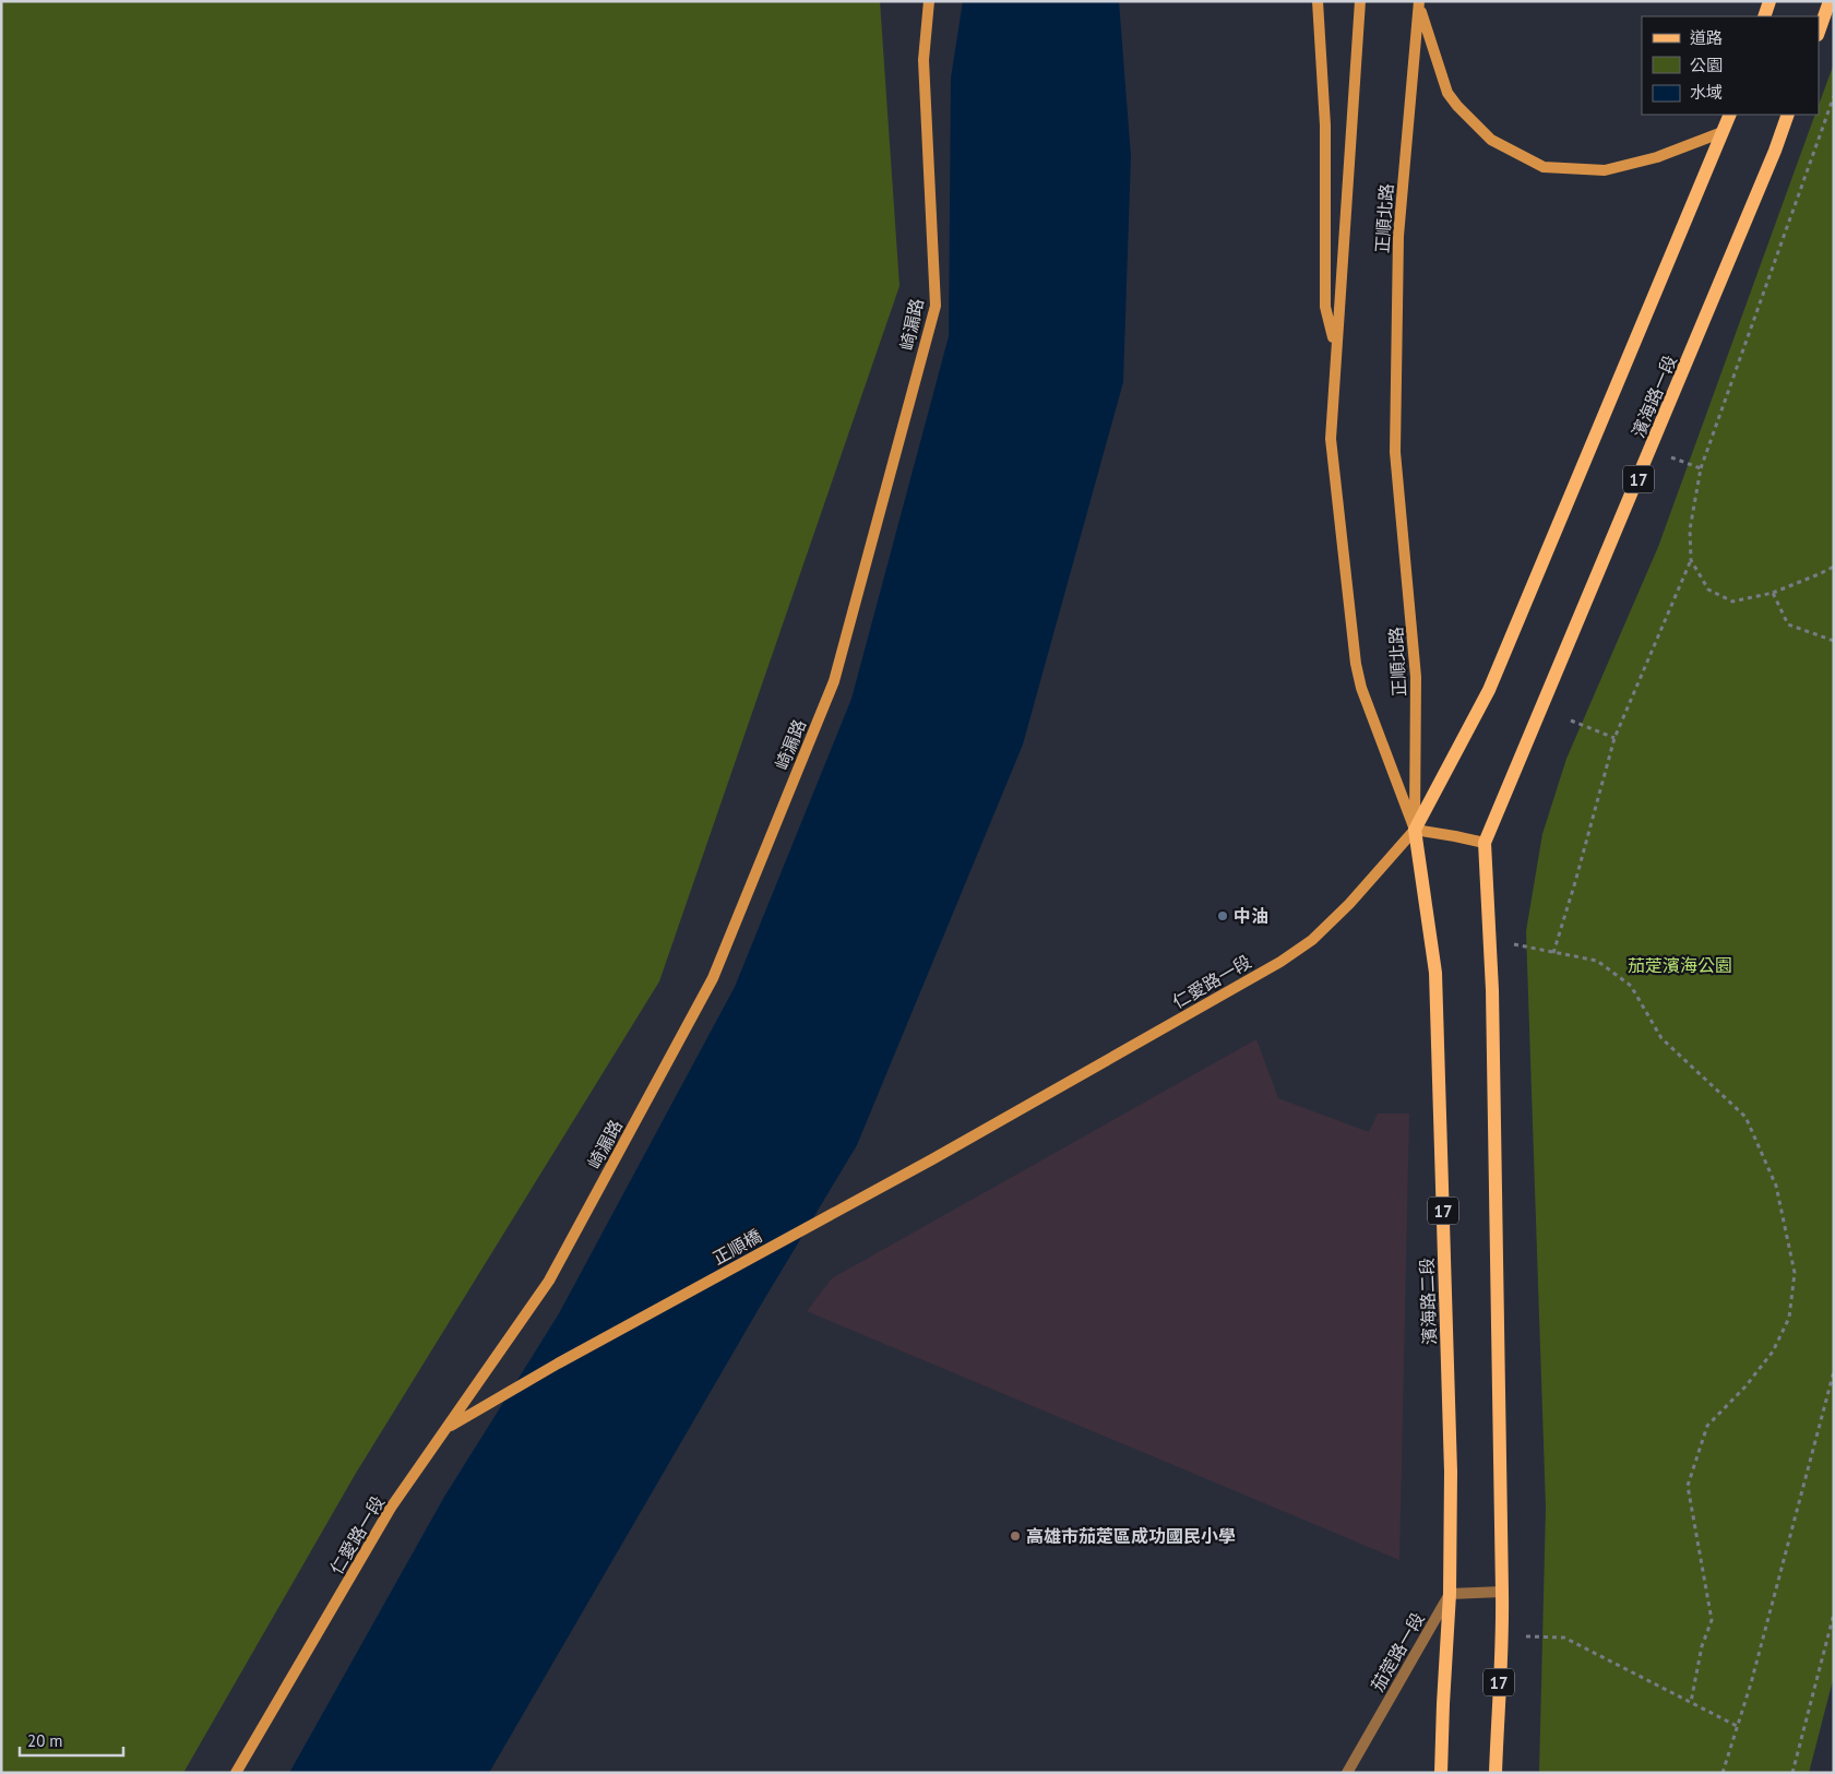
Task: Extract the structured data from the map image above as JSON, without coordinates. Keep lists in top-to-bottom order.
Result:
{
  "streets": {
    "main road": ["濱海路一段", "17", "濱海路二段"],
    "street": [
      "正順北路",
      "崎漏路",
      "仁愛路一段",
      "正順橋",
      "茄萣路一段"
    ]
  },
  "crossings": [
    ["正順北路", "仁愛路一段"],
    ["正順北路", "濱海路二段"],
    ["崎漏路", "仁愛路一段"],
    ["濱海路一段", "17"],
    ["仁愛路一段", "正順橋"],
    ["仁愛路一段", "濱海路二段"],
    ["濱海路二段", "茄萣路一段"]
  ],
  "parks": ["茄萣濱海公園"],
  "places": ["中油", "高雄市茄萣區成功國民小學"],
  "legend": ["道路", "公園", "水域"],
  "scale_bar": "20 m"
}
